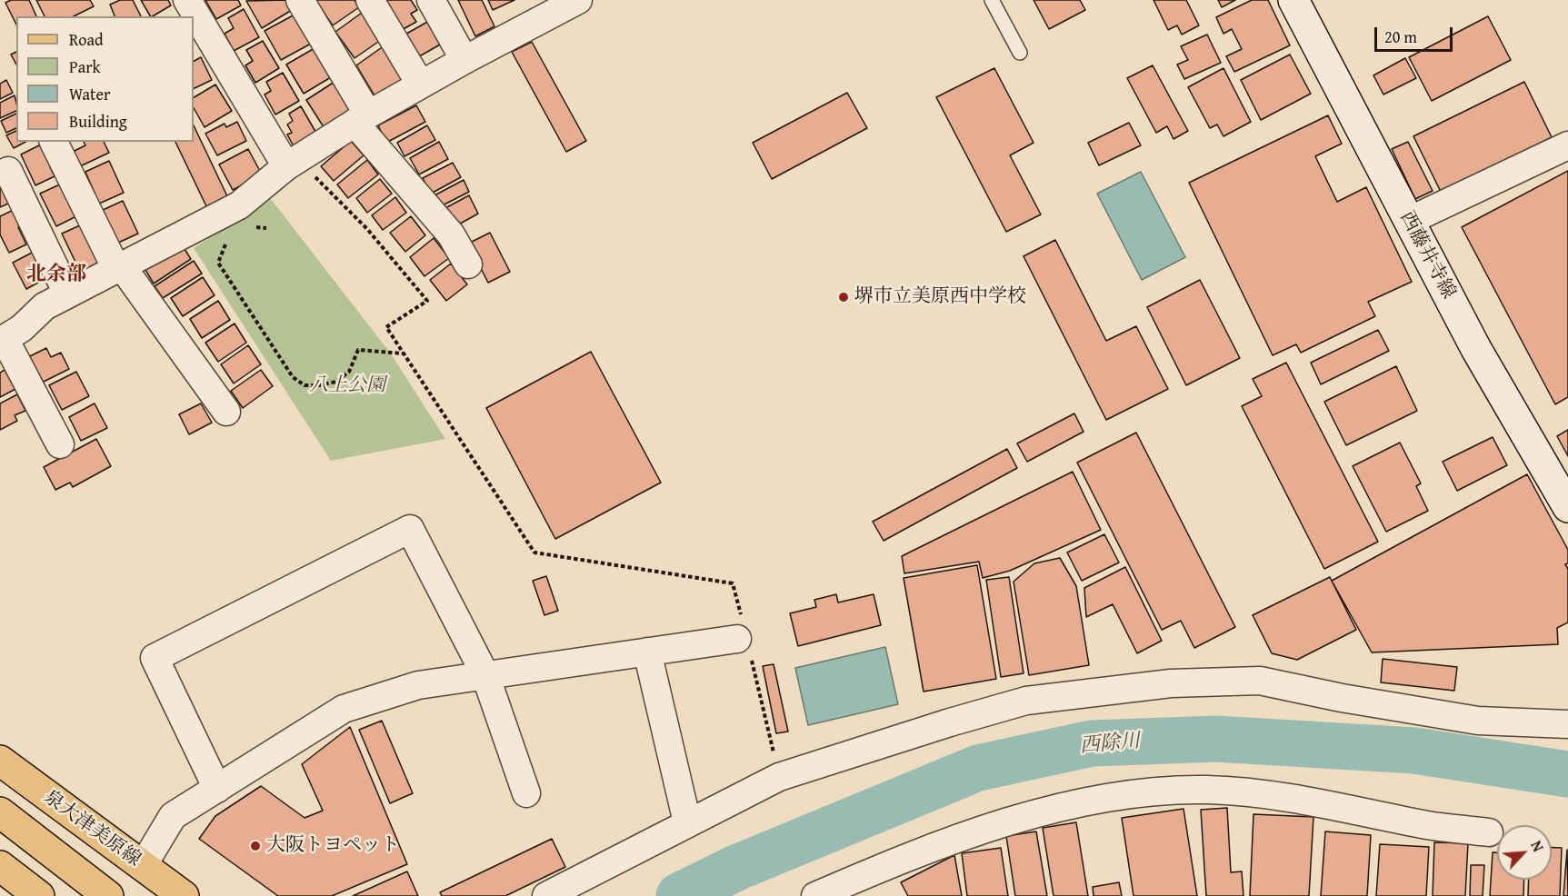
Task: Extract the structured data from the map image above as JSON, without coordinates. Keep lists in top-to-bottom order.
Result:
{
  "streets": {
    "main road": ["西藤井寺線", "泉大津美原線"]
  },
  "districts": ["北余部"],
  "water": ["西除川"],
  "parks": ["八上公園"],
  "places": ["堺市立美原西中学校", "大阪トヨペット"],
  "legend": [
    "Road",
    "Park",
    "Water",
    "Building"
  ],
  "scale_bar": "20 m",
  "north": "top right"
}
